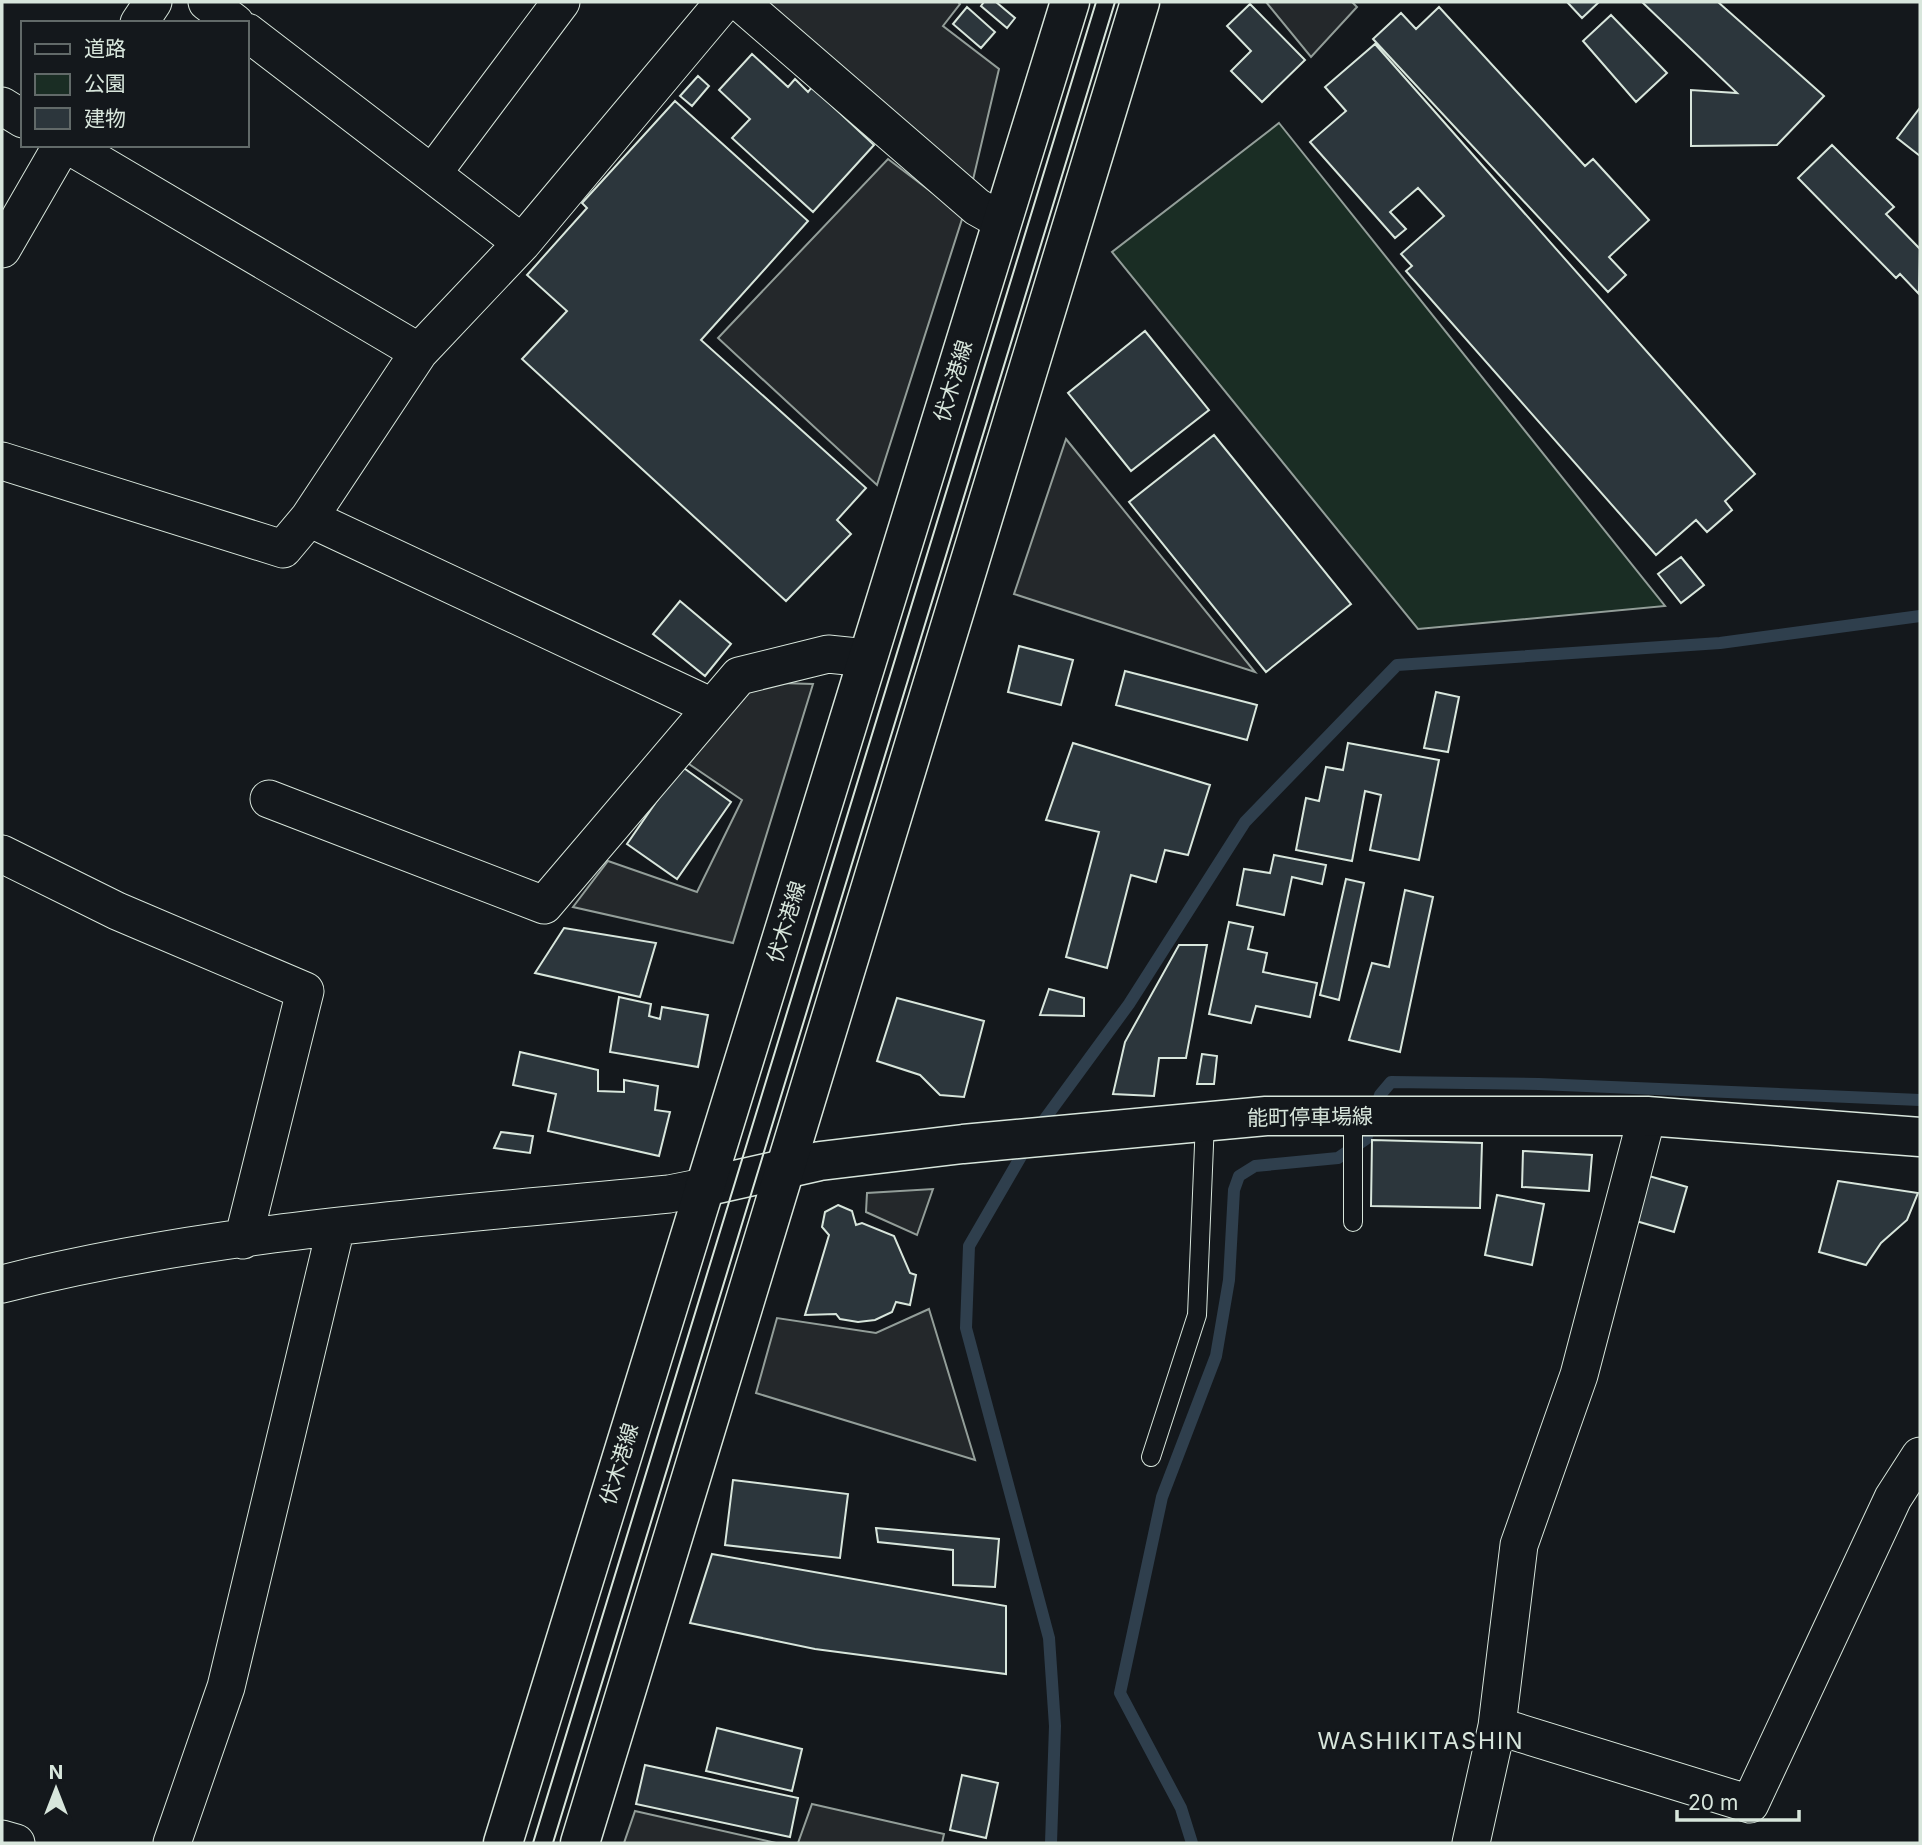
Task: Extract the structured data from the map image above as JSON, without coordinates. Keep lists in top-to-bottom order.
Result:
{
  "streets": {
    "main road": ["伏木港線", "能町停車場線"]
  },
  "crossings": [
    ["伏木港線", "能町停車場線"]
  ],
  "districts": ["WASHIKITASHIN"],
  "legend": ["道路", "公園", "建物"],
  "scale_bar": "20 m",
  "north": "top"
}
